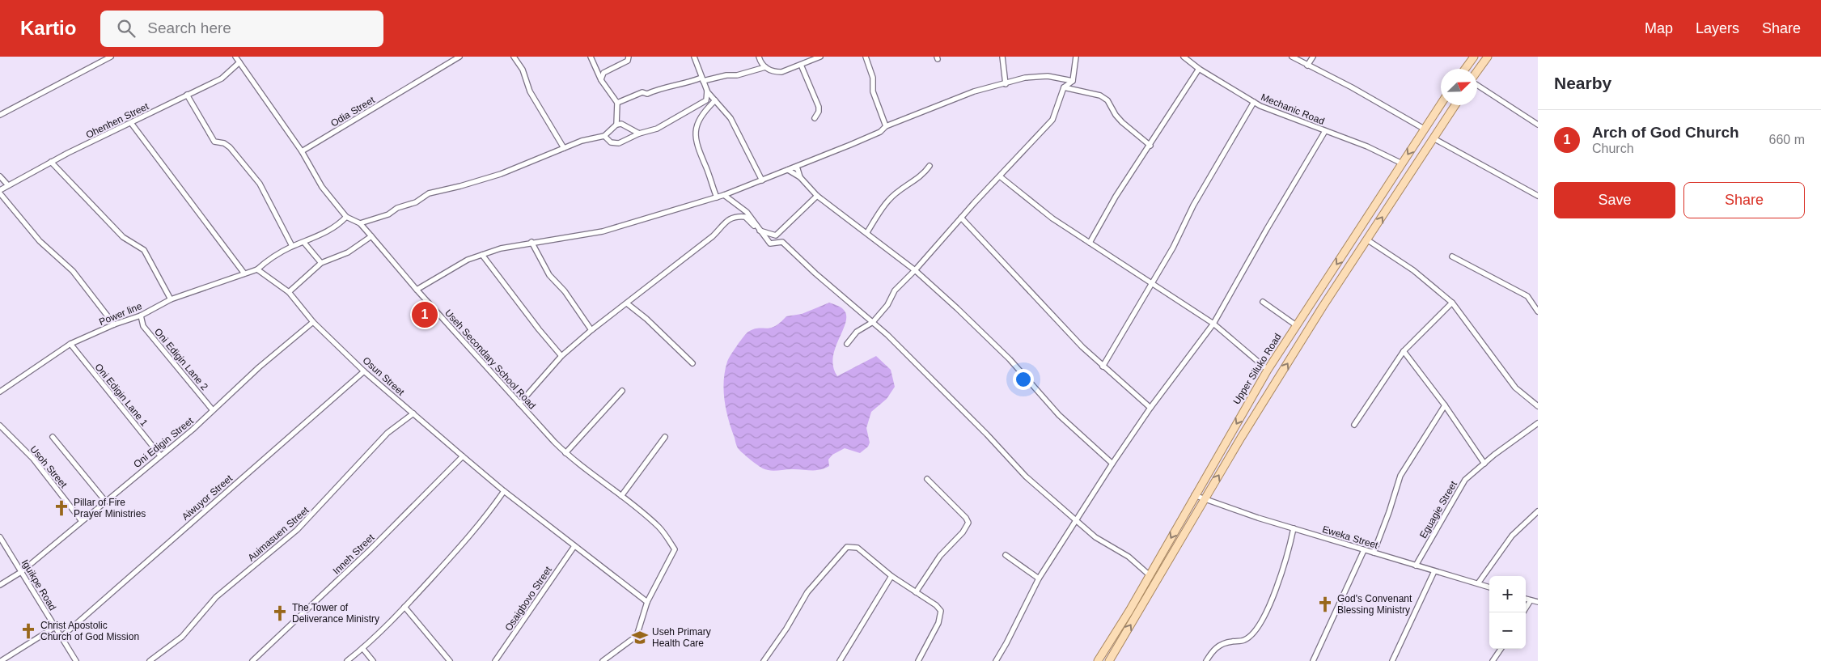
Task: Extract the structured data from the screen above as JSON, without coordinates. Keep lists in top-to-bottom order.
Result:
{
  "streets": {
    "main road": ["Upper Siluko Road"],
    "street": [
      "Mechanic Road",
      "Odia Street",
      "Ohenhen Street",
      "Power line",
      "Oni Edigin Lane 2",
      "Useh Secondary School Road",
      "Osun Street",
      "Oni Edigin Lane 1",
      "Oni Edigin Street",
      "Usoh Street",
      "Aiwuyor Street",
      "Eguagie Street",
      "Auimasuen Street",
      "Eweka Street",
      "Inneh Street",
      "Iguikpe Road",
      "Osaigbovo Street"
    ]
  },
  "crossings": [
    ["Mechanic Road", "Upper Siluko Road"],
    ["Odia Street", "Useh Secondary School Road"],
    ["Ohenhen Street", "Useh Secondary School Road"],
    ["Power line", "Oni Edigin Lane 2"],
    ["Power line", "Osun Street"],
    ["Power line", "Oni Edigin Lane 1"],
    ["Oni Edigin Lane 2", "Oni Edigin Street"],
    ["Useh Secondary School Road", "Osun Street"],
    ["Osun Street", "Oni Edigin Street"],
    ["Osun Street", "Aiwuyor Street"],
    ["Osun Street", "Auimasuen Street"],
    ["Osun Street", "Inneh Street"],
    ["Osun Street", "Osaigbovo Street"],
    ["Oni Edigin Lane 1", "Oni Edigin Street"],
    ["Oni Edigin Street", "Usoh Street"],
    ["Oni Edigin Street", "Iguikpe Road"],
    ["Aiwuyor Street", "Iguikpe Road"],
    ["Eguagie Street", "Eweka Street"]
  ],
  "places": {
    "church": [
      "Pillar of Fire Prayer Ministries",
      "God's Convenant Blessing Ministry",
      "The Tower of Deliverance Ministry",
      "Christ Apostolic Church of God Mission"
    ],
    "school or university": ["Useh Primary Health Care"]
  },
  "north": "top right",
  "page": {
    "header": "Kartio",
    "search": "Search here",
    "nav": ["Map", "Layers", "Share"],
    "heading": "Nearby",
    "list": [
      {
        "mark": "1",
        "name": "Arch of God Church",
        "note": "Church",
        "value": "660 m"
      }
    ],
    "buttons": ["Save", "Share"],
    "pins": "1",
    "map_buttons": ["+", "−"]
  }
}
